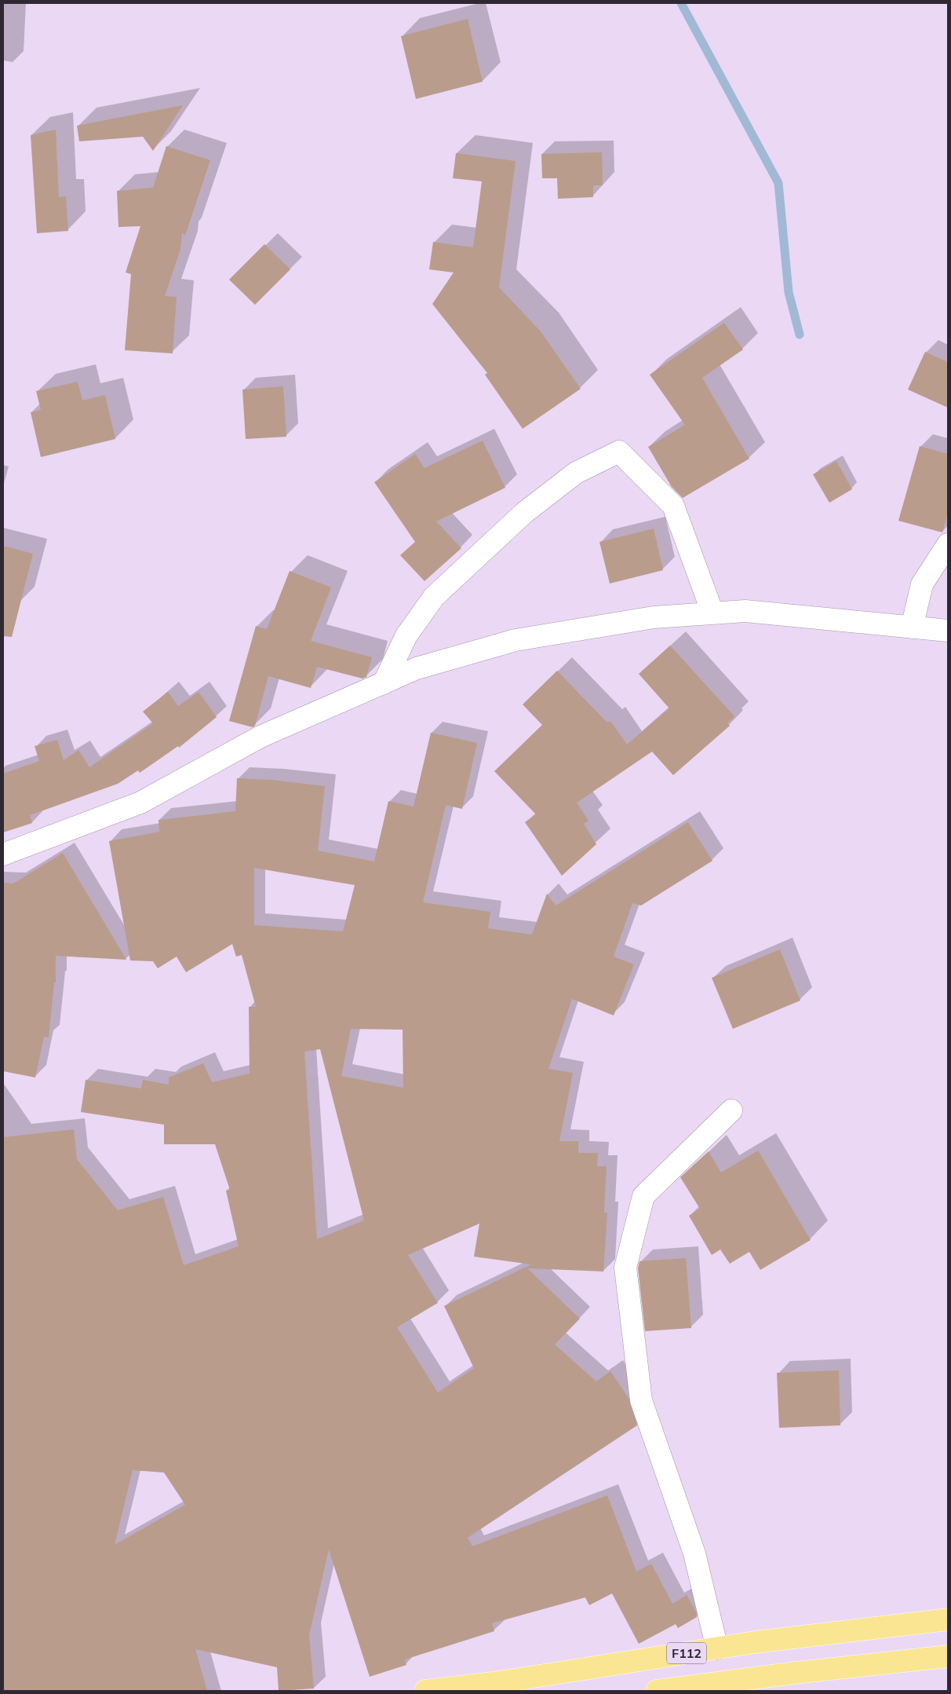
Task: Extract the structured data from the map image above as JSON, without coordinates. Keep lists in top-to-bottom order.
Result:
{
  "streets": {
    "main road": ["F112"]
  }
}
